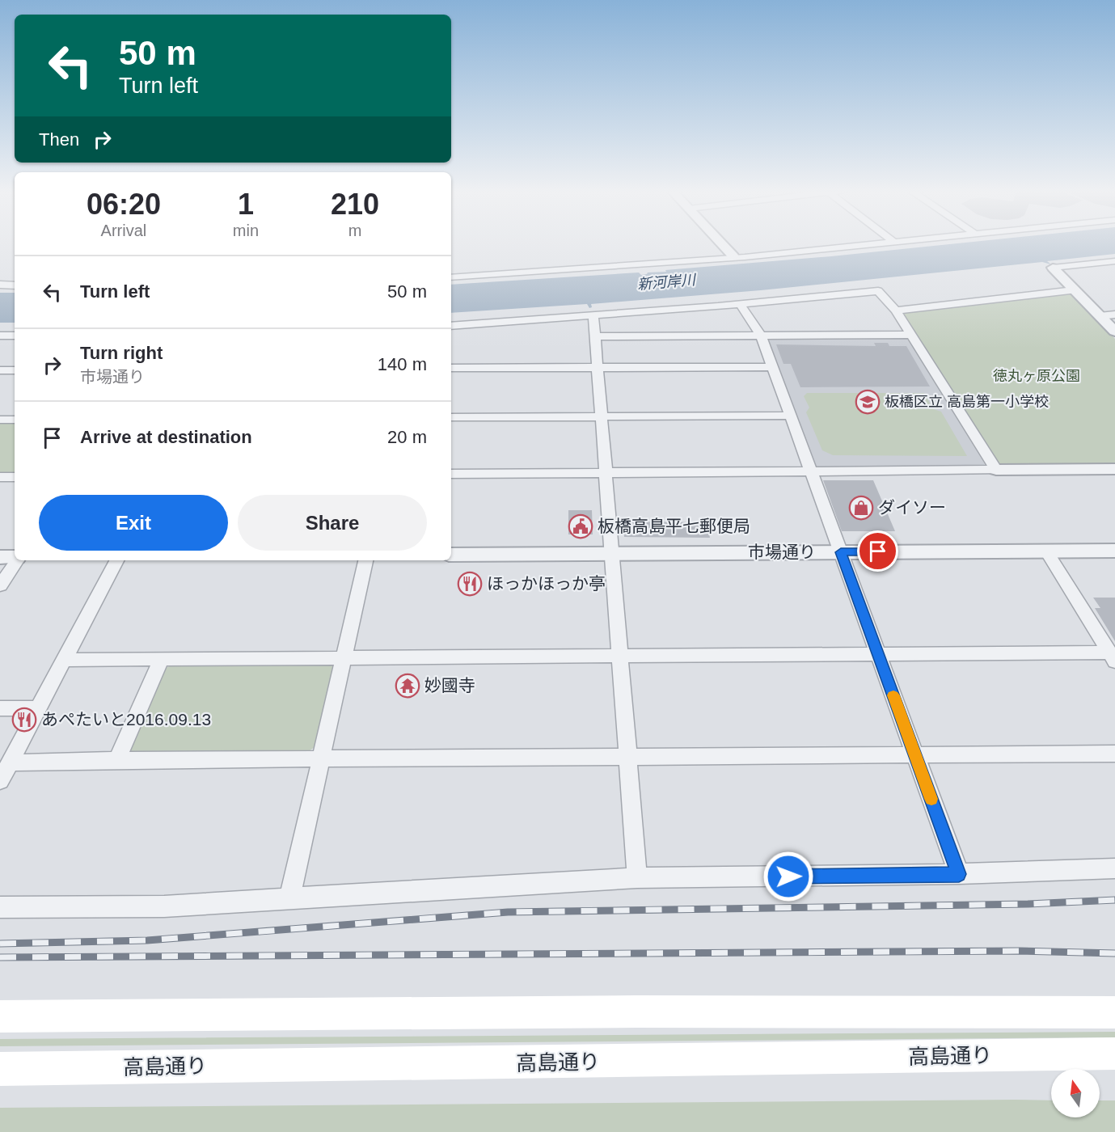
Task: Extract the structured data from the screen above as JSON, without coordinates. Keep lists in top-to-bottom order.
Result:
{
  "streets": {
    "main road": ["高島通り"],
    "street": ["市場通り"]
  },
  "water": ["新河岸川"],
  "parks": ["徳丸ヶ原公園"],
  "places": {
    "school or university": ["板橋区立 高島第一小学校"],
    "shop": ["ダイソー"],
    "public building": ["板橋高島平七郵便局"],
    "restaurant": ["ほっかほっか亭", "あぺたいと2016.09.13"],
    "temple": ["妙國寺"]
  },
  "north": "top",
  "page": {
    "turn": ["50 m", "Turn left"],
    "then": "Then",
    "eta": [
      "06:20",
      "Arrival",
      "1",
      "min",
      "210",
      "m"
    ],
    "list": [
      {
        "name": "Turn left",
        "value": "50 m"
      },
      {
        "name": "Turn right",
        "note": "市場通り",
        "value": "140 m"
      },
      {
        "name": "Arrive at destination",
        "value": "20 m"
      }
    ],
    "buttons": ["Exit", "Share"]
  }
}
